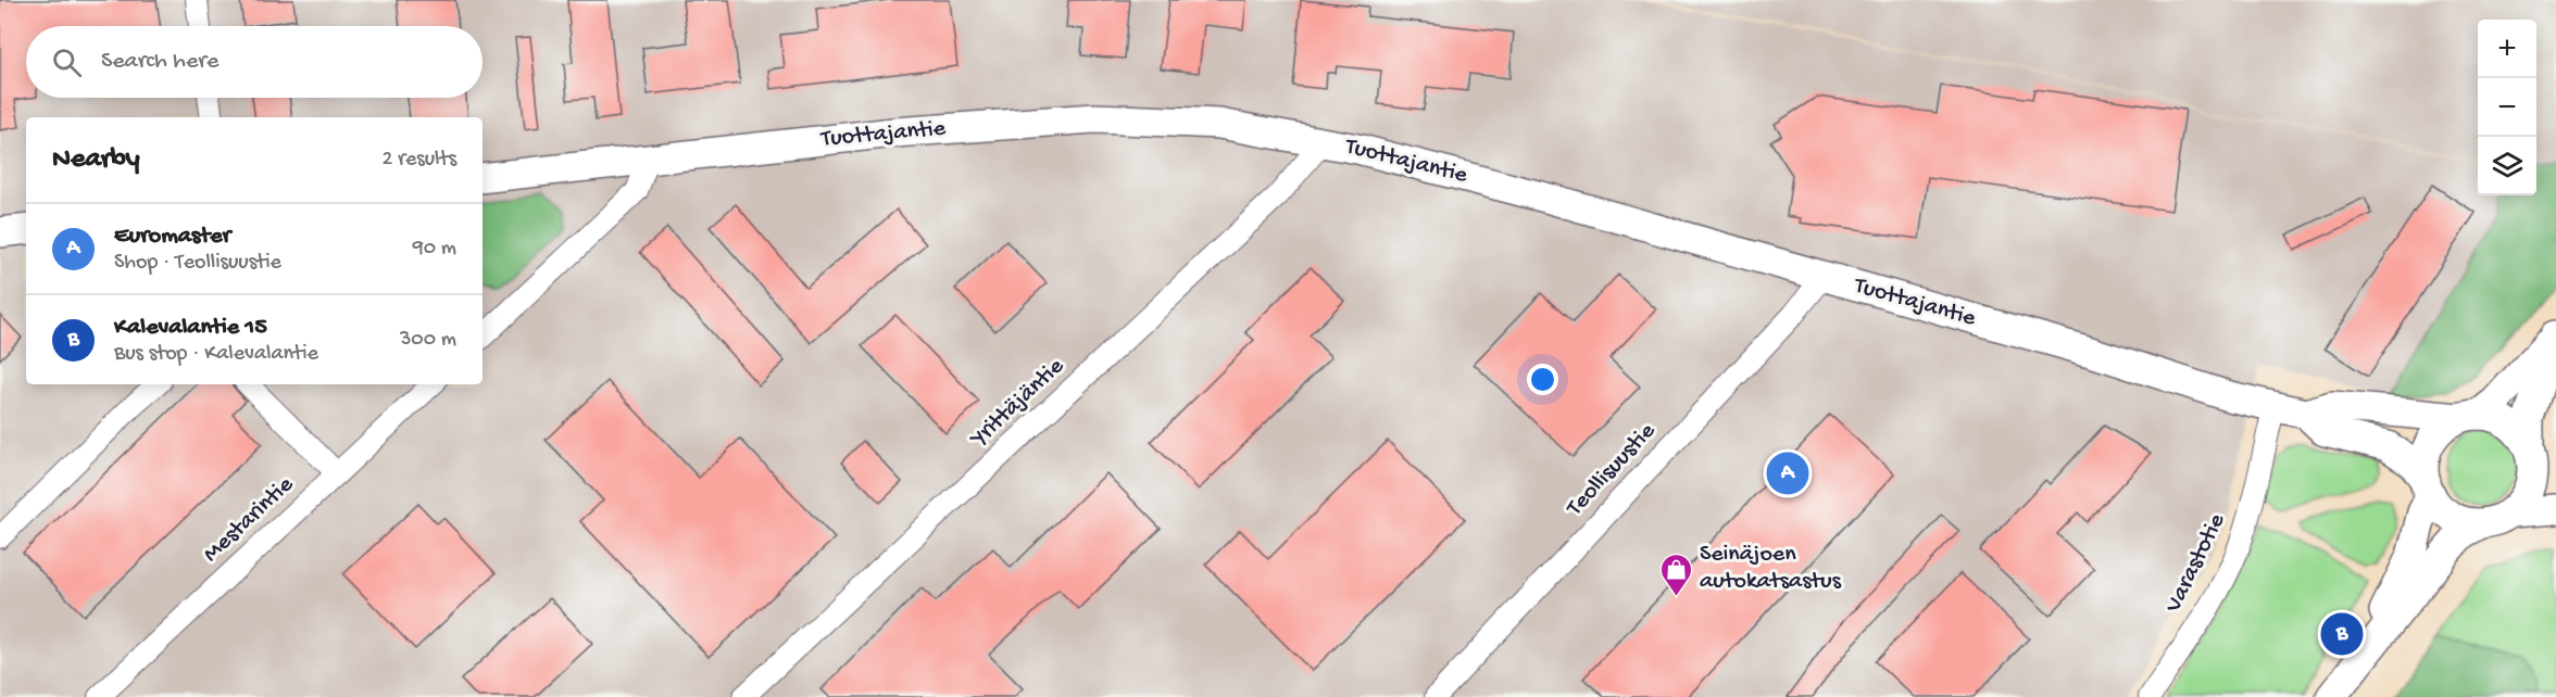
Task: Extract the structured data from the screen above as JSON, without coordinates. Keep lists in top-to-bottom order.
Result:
{
  "streets": {
    "street": [
      "Tuottajantie",
      "Yrittäjäntie",
      "Teollisuustie",
      "Mestarintie",
      "Varastotie"
    ]
  },
  "crossings": [
    ["Tuottajantie", "Yrittäjäntie"],
    ["Tuottajantie", "Teollisuustie"],
    ["Tuottajantie", "Varastotie"]
  ],
  "places": {
    "shop": ["Seinäjoen autokatsastus"]
  },
  "page": {
    "map_buttons": ["+", "−"],
    "search": "Search here",
    "heading": ["Nearby", "2 results"],
    "list": [
      {
        "mark": "A",
        "name": "Euromaster",
        "note": "Shop · Teollisuustie",
        "value": "90 m"
      },
      {
        "mark": "B",
        "name": "Kalevalantie 15",
        "note": "Bus stop · Kalevalantie",
        "value": "300 m"
      }
    ],
    "pins": ["A", "B"]
  }
}
